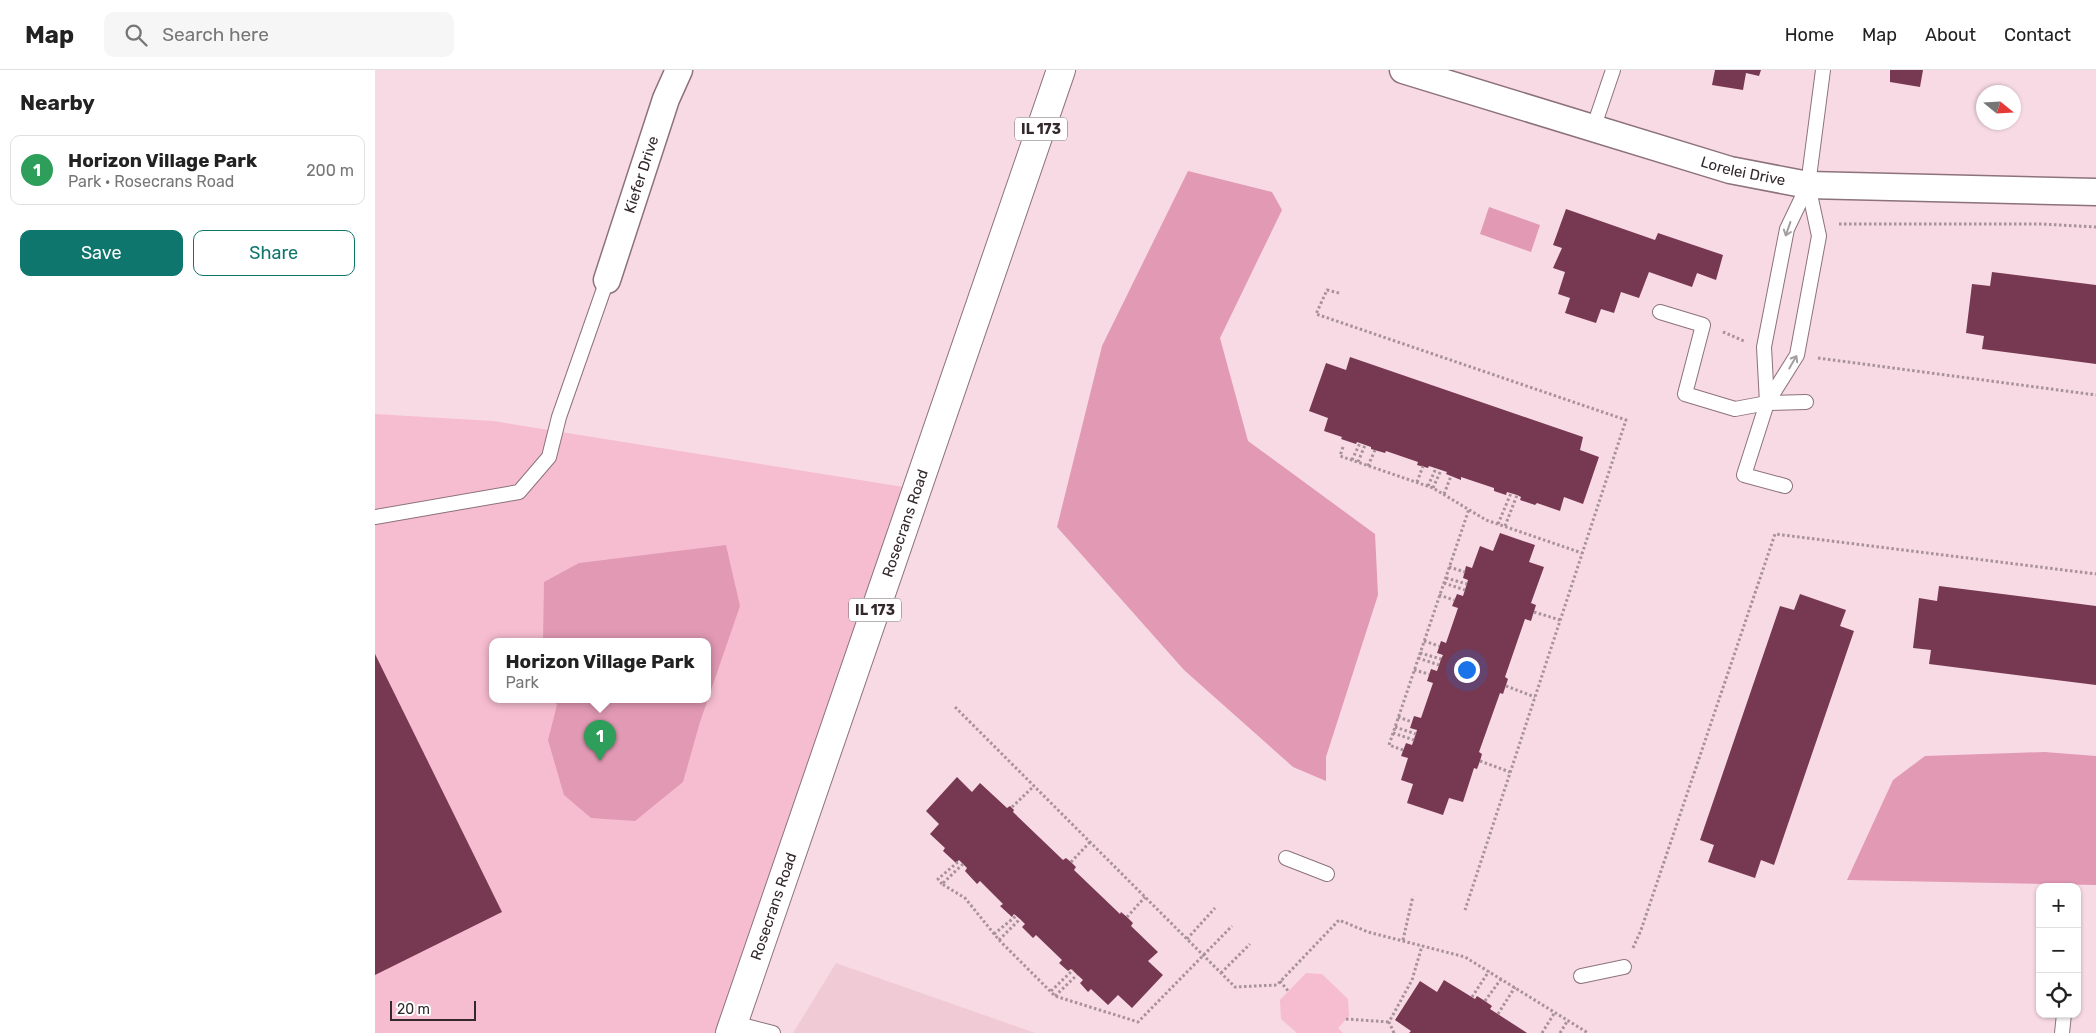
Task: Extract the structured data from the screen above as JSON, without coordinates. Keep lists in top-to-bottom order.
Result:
{
  "streets": {
    "main road": ["IL 173", "Rosecrans Road"],
    "street": ["Lorelei Drive", "Kiefer Drive"]
  },
  "scale_bar": "20 m",
  "north": "right",
  "page": {
    "header": "Map",
    "search": "Search here",
    "nav": [
      "Home",
      "Map",
      "About",
      "Contact"
    ],
    "heading": "Nearby",
    "list": [
      {
        "mark": "1",
        "name": "Horizon Village Park",
        "note": "Park · Rosecrans Road",
        "value": "200 m"
      }
    ],
    "buttons": ["Save", "Share"],
    "popup": ["Horizon Village Park", "Park"],
    "pins": "1",
    "map_buttons": ["+", "−"],
    "scale": "20 m"
  }
}
